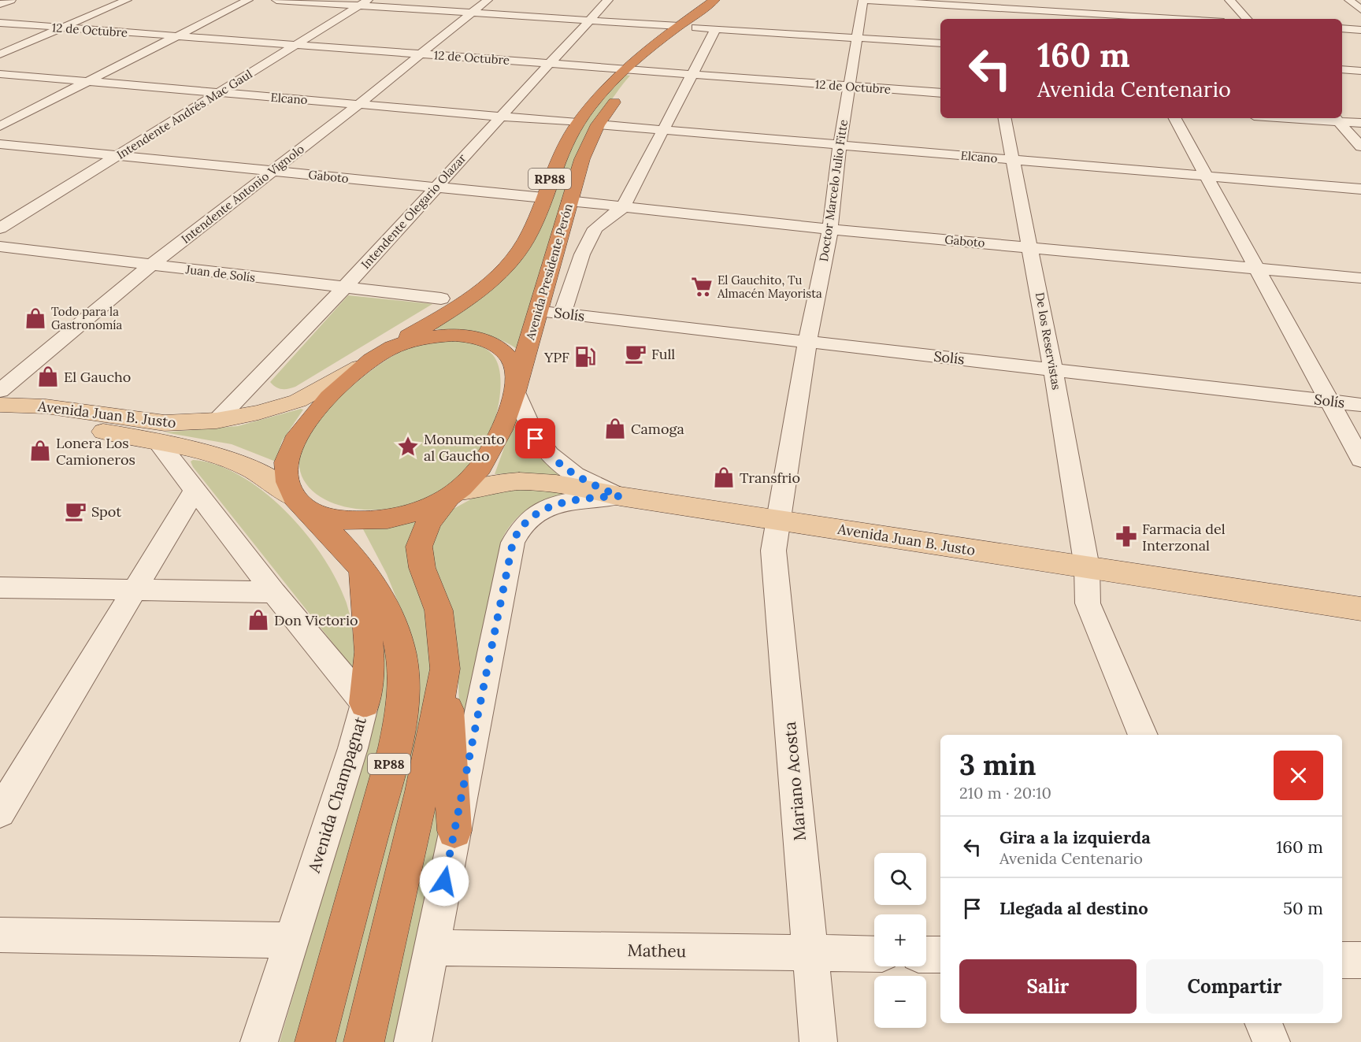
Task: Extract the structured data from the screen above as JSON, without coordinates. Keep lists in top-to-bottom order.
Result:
{
  "streets": {
    "highway": ["RP88", "Avenida Presidente Perón"],
    "main road": ["Avenida Juan B. Justo"],
    "street": [
      "12 de Octubre",
      "Elcano",
      "Intendente Andrés Mac Gaul",
      "Gaboto",
      "Doctor Marcelo Julio Fitte",
      "Intendente Antonio Vignolo",
      "Intendente Olegario Olazar",
      "Juan de Solís",
      "Solís",
      "De los Reservistas",
      "Mariano Acosta",
      "Avenida Champagnat",
      "Matheu"
    ]
  },
  "crossings": [
    ["12 de Octubre", "Intendente Andrés Mac Gaul"],
    ["12 de Octubre", "Doctor Marcelo Julio Fitte"],
    ["12 de Octubre", "Intendente Antonio Vignolo"],
    ["12 de Octubre", "Intendente Olegario Olazar"],
    ["12 de Octubre", "Avenida Presidente Perón"],
    ["Elcano", "Intendente Andrés Mac Gaul"],
    ["Elcano", "Doctor Marcelo Julio Fitte"],
    ["Elcano", "Intendente Antonio Vignolo"],
    ["Elcano", "Intendente Olegario Olazar"],
    ["Elcano", "Avenida Presidente Perón"],
    ["Elcano", "De los Reservistas"],
    ["Intendente Andrés Mac Gaul", "Gaboto"],
    ["Gaboto", "Doctor Marcelo Julio Fitte"],
    ["Gaboto", "Intendente Antonio Vignolo"],
    ["Gaboto", "Intendente Olegario Olazar"],
    ["Gaboto", "Avenida Presidente Perón"],
    ["Gaboto", "De los Reservistas"],
    ["RP88", "Avenida Presidente Perón"],
    ["RP88", "Avenida Juan B. Justo"],
    ["Doctor Marcelo Julio Fitte", "Solís"],
    ["Doctor Marcelo Julio Fitte", "Avenida Juan B. Justo"],
    ["Doctor Marcelo Julio Fitte", "Mariano Acosta"],
    ["Intendente Antonio Vignolo", "Juan de Solís"],
    ["Intendente Olegario Olazar", "Juan de Solís"],
    ["Intendente Olegario Olazar", "Avenida Juan B. Justo"],
    ["Avenida Presidente Perón", "Solís"],
    ["Avenida Presidente Perón", "Avenida Juan B. Justo"],
    ["Solís", "De los Reservistas"],
    ["De los Reservistas", "Avenida Juan B. Justo"],
    ["Avenida Juan B. Justo", "Mariano Acosta"],
    ["Avenida Juan B. Justo", "Avenida Champagnat"],
    ["Mariano Acosta", "Matheu"]
  ],
  "places": {
    "supermarket": ["El Gauchito, Tu Almacén Mayorista"],
    "shop": [
      "Todo para la Gastronomía",
      "El Gaucho",
      "Camoga",
      "Lonera Los Camioneros",
      "Transfrio",
      "Don Victorio"
    ],
    "cafe": ["Full", "Spot"],
    "fuel station": ["YPF"],
    "place": ["Monumento al Gaucho"],
    "pharmacy": ["Farmacia del Interzonal"]
  },
  "page": {
    "turn": ["160 m", "Avenida Centenario"],
    "heading": ["3 min", "210 m · 20:10"],
    "list": [
      {
        "name": "Gira a la izquierda",
        "note": "Avenida Centenario",
        "value": "160 m"
      },
      {
        "name": "Llegada al destino",
        "value": "50 m"
      }
    ],
    "map_buttons": ["+", "−"],
    "buttons": ["Salir", "Compartir"]
  }
}
